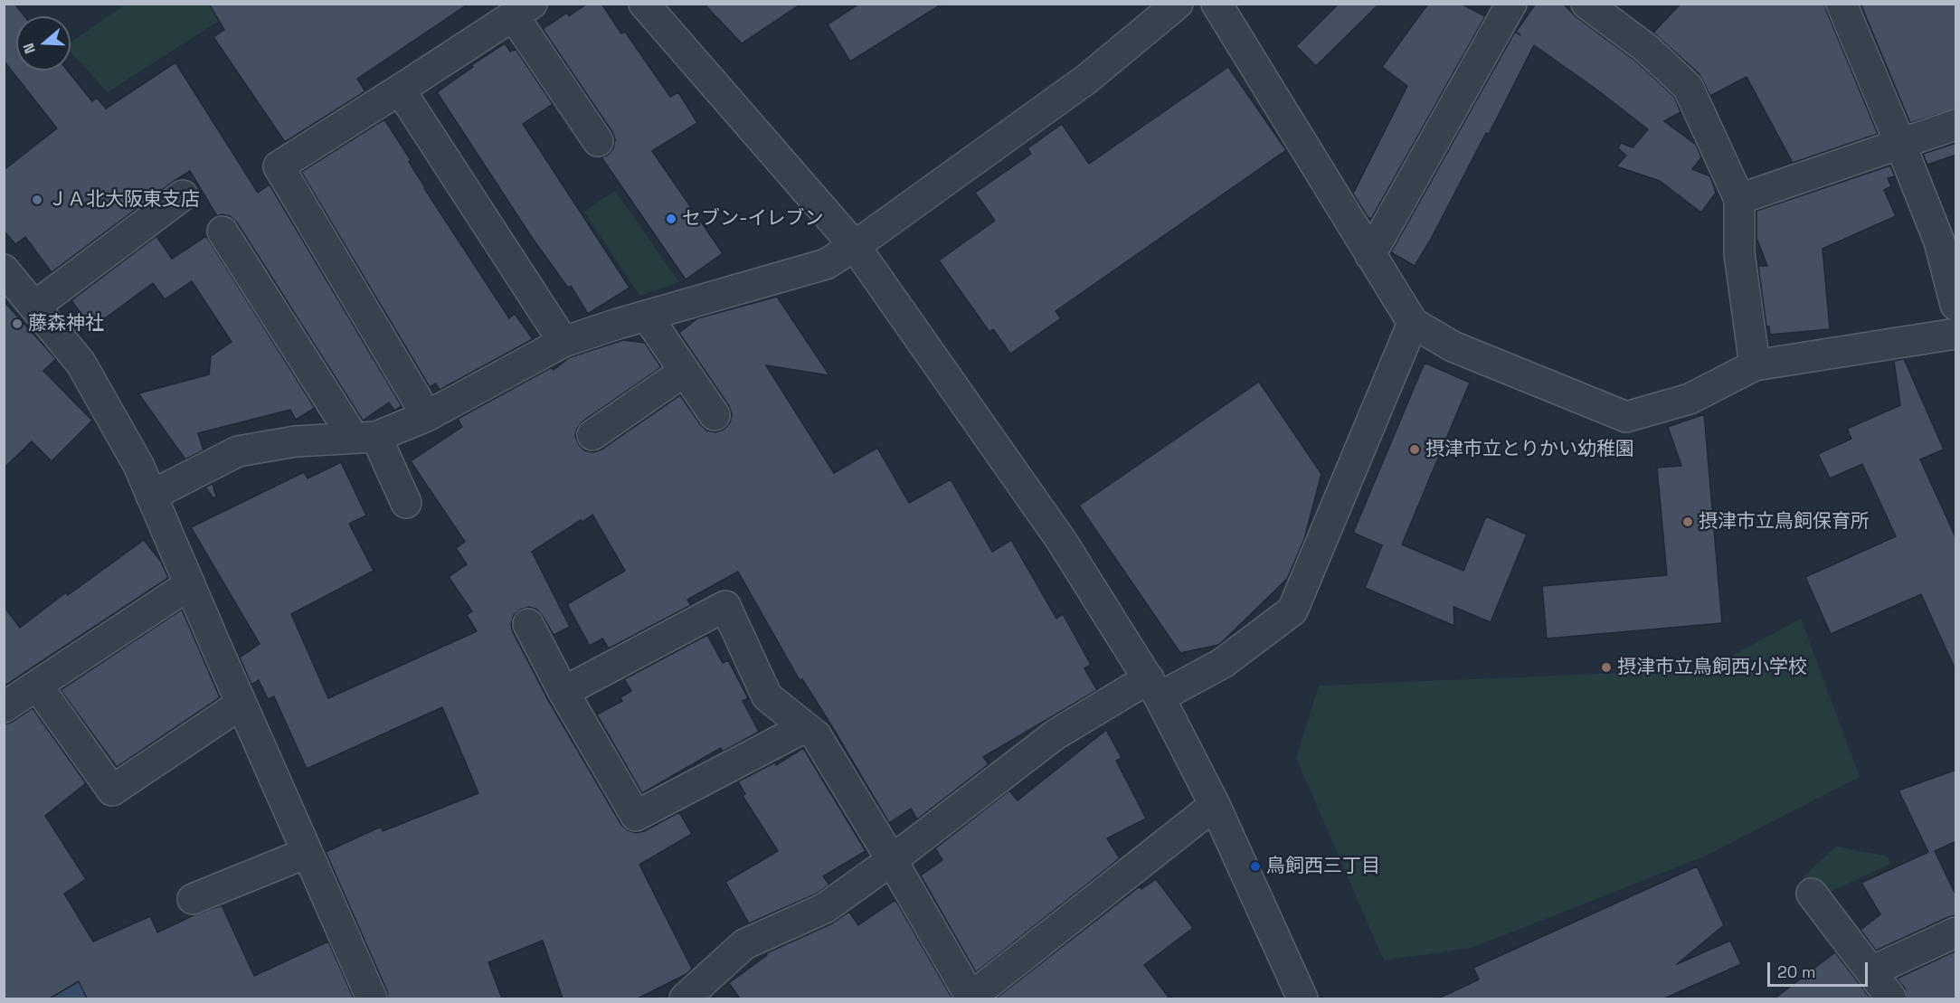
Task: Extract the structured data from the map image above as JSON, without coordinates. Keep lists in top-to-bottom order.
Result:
{
  "places": [
    "ＪＡ北大阪東支店",
    "セブン-イレブン",
    "藤森神社",
    "摂津市立とりかい幼稚園",
    "摂津市立鳥飼保育所",
    "摂津市立鳥飼西小学校",
    "鳥飼西三丁目"
  ],
  "scale_bar": "20 m",
  "north": "left"
}
